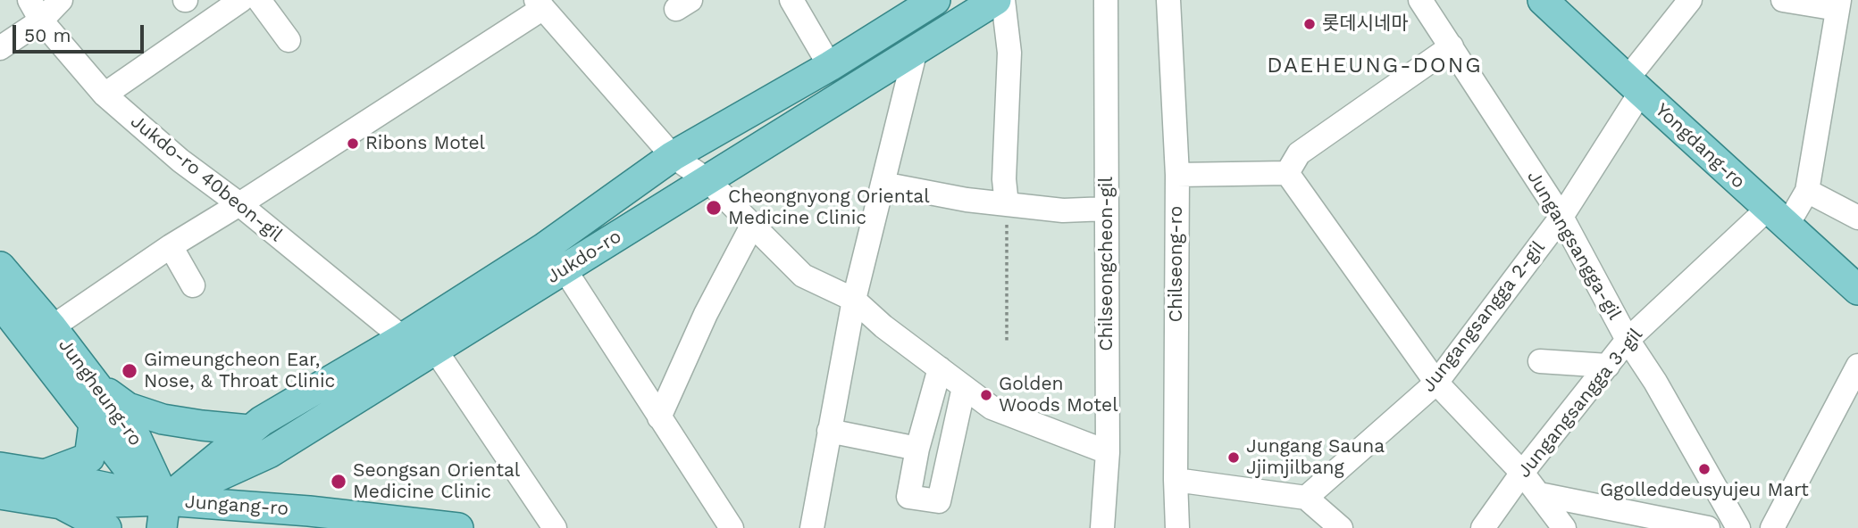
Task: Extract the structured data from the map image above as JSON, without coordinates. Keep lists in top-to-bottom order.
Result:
{
  "streets": {
    "main road": [
      "Yongdang-ro",
      "Jukdo-ro",
      "Jungheung-ro",
      "Jungang-ro"
    ],
    "street": [
      "Jukdo-ro 40beon-gil",
      "Jungangsangga-gil",
      "Chilseongcheon-gil",
      "Chilseong-ro",
      "Jungangsangga 2-gil",
      "Jungangsangga 3-gil"
    ]
  },
  "crossings": [
    ["Yongdang-ro", "Jungangsangga 2-gil"],
    ["Yongdang-ro", "Jungangsangga 3-gil"],
    ["Jukdo-ro 40beon-gil", "Jukdo-ro"],
    ["Jungangsangga-gil", "Jungangsangga 2-gil"],
    ["Jungangsangga-gil", "Jungangsangga 3-gil"],
    ["Jukdo-ro", "Jungheung-ro"],
    ["Jukdo-ro", "Jungang-ro"],
    ["Jungheung-ro", "Jungang-ro"]
  ],
  "districts": ["DAEHEUNG-DONG"],
  "places": [
    "롯데시네마",
    "Ribons Motel",
    "Cheongnyong Oriental Medicine Clinic",
    "Gimeungcheon Ear, Nose, & Throat Clinic",
    "Golden Woods Motel",
    "Jungang Sauna Jjimjilbang",
    "Ggolleddeusyujeu Mart",
    "Seongsan Oriental Medicine Clinic"
  ],
  "scale_bar": "50 m"
}
